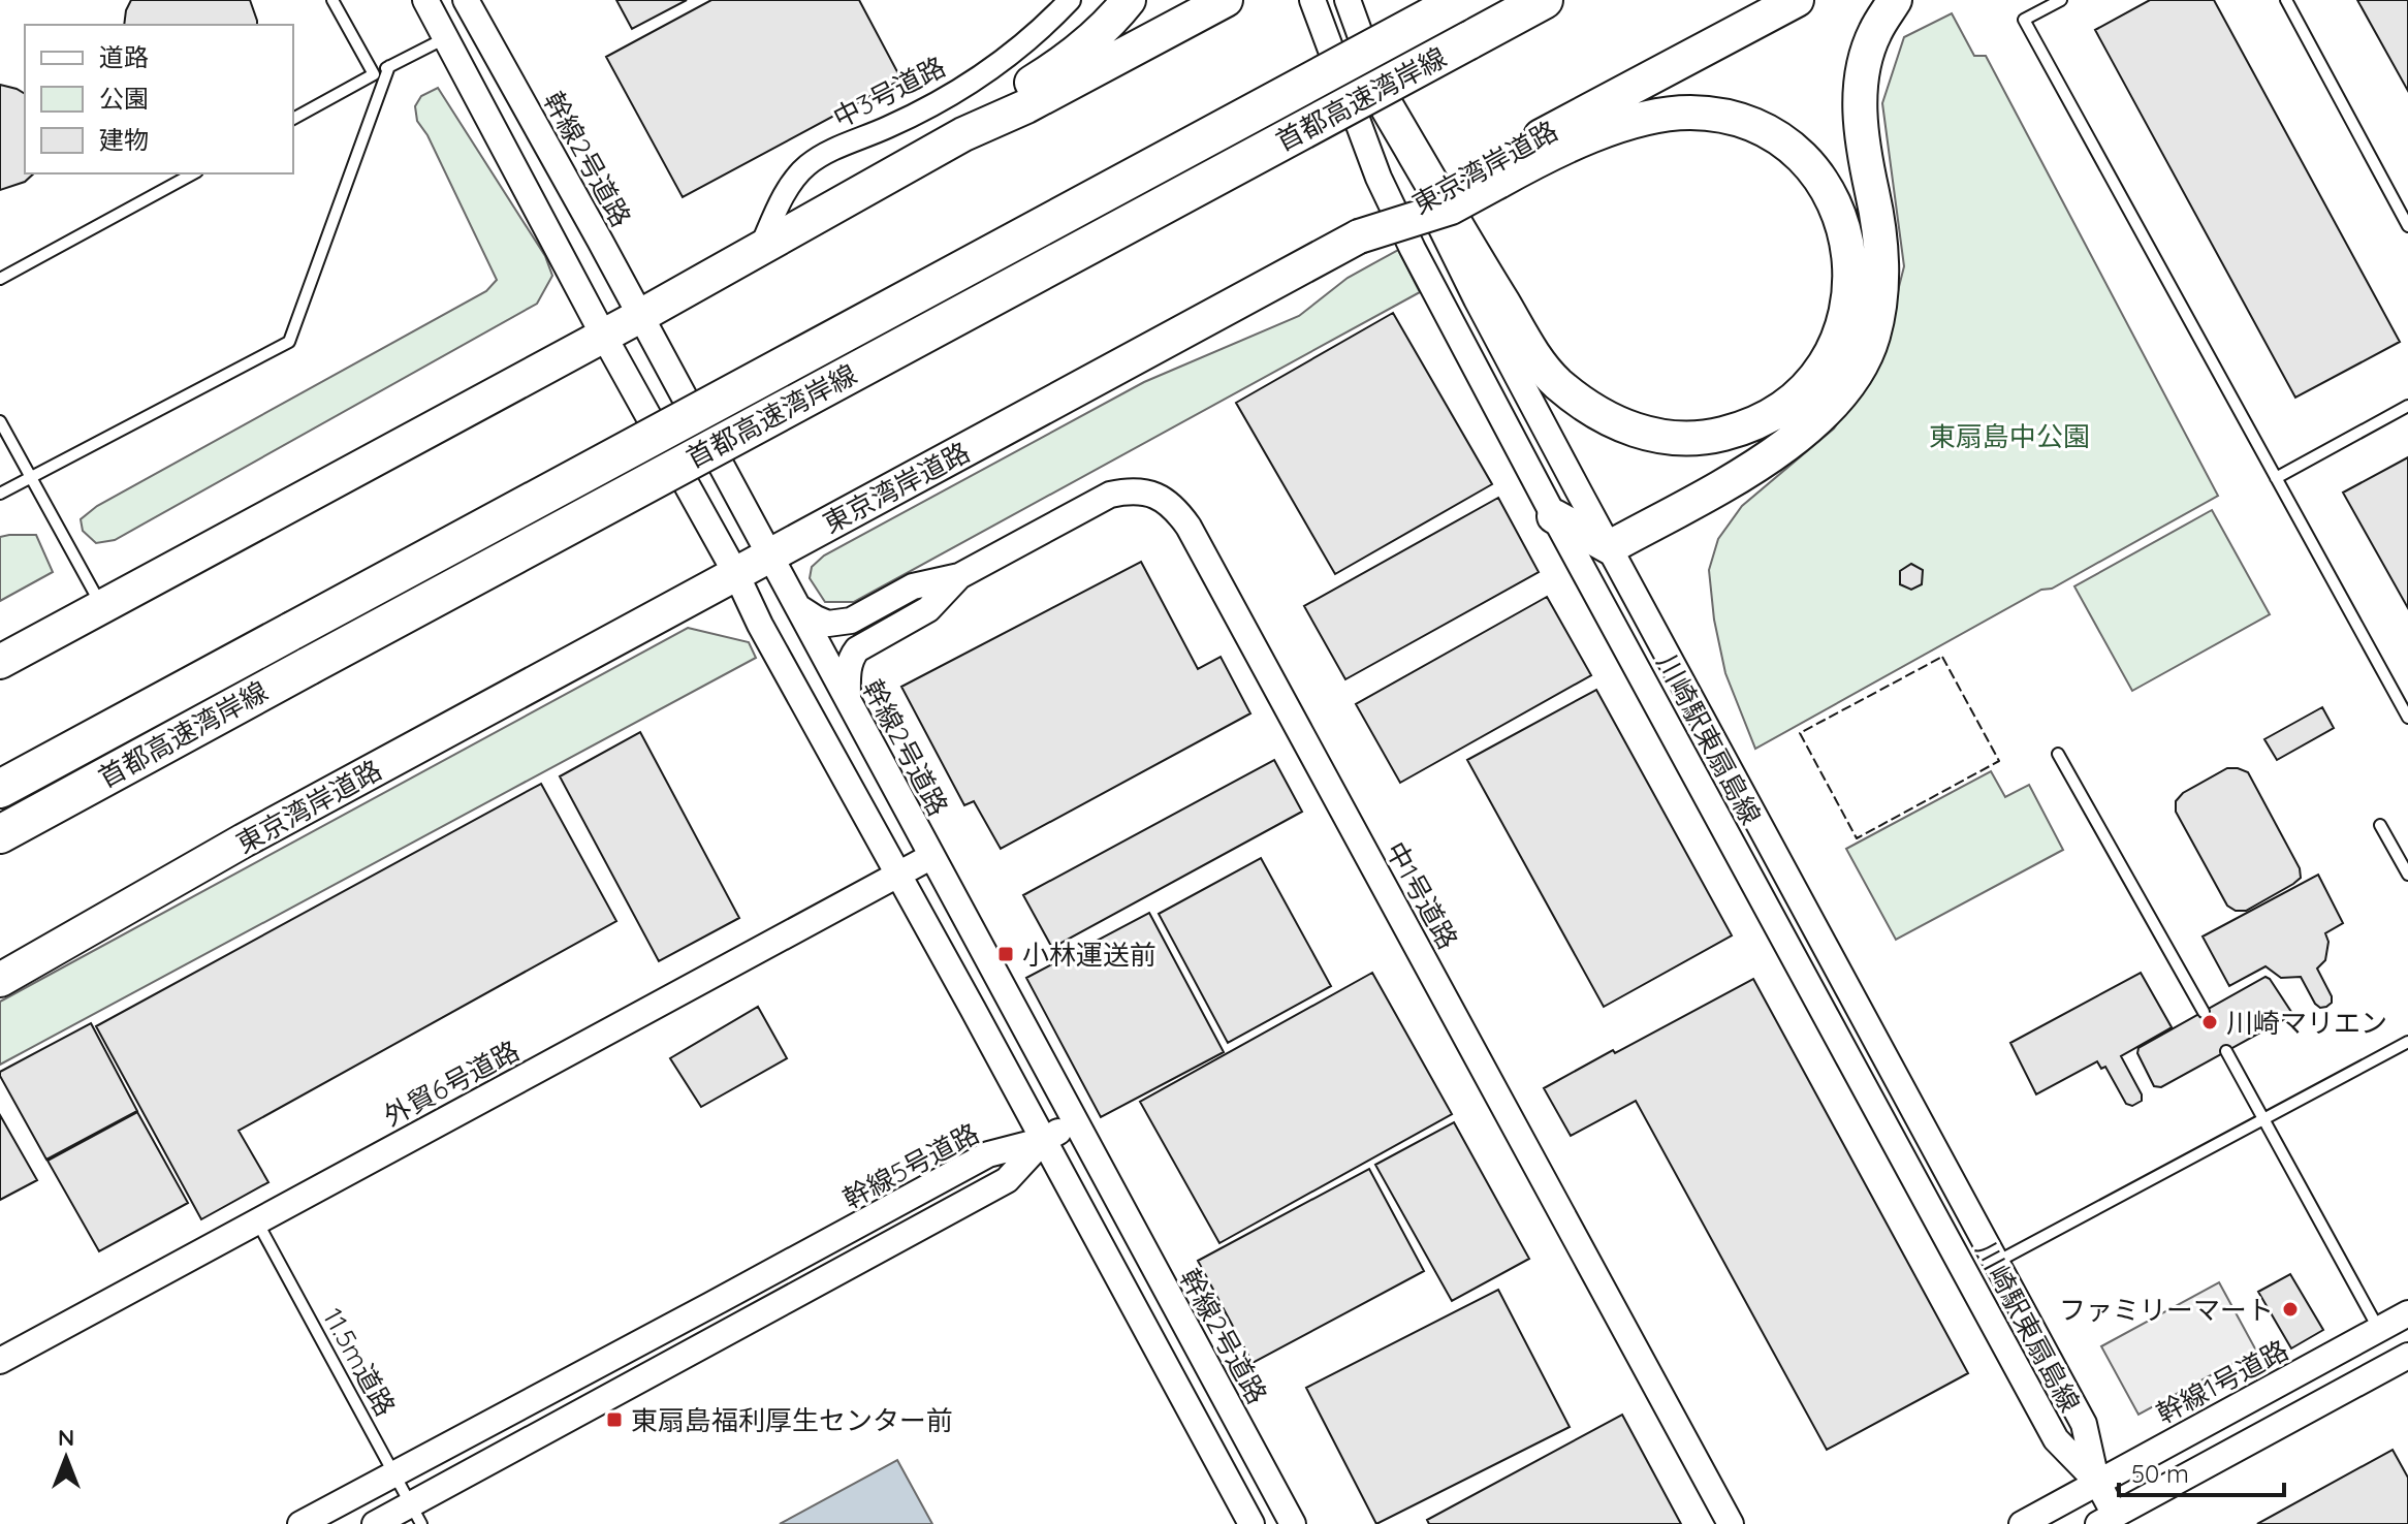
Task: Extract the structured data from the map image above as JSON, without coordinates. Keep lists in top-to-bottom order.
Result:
{
  "streets": {
    "highway": ["首都高速湾岸線", "東京湾岸道路"],
    "street": [
      "中3号道路",
      "幹線2号道路",
      "川崎駅東扇島線",
      "中1号道路",
      "外貿6号道路",
      "幹線5号道路",
      "幹線1号道路"
    ],
    "lane": ["11.5m道路"]
  },
  "crossings": [
    ["幹線2号道路", "東京湾岸道路"],
    ["幹線2号道路", "中1号道路"],
    ["幹線2号道路", "外貿6号道路"],
    ["川崎駅東扇島線", "幹線1号道路"],
    ["外貿6号道路", "11.5m道路"],
    ["幹線5号道路", "11.5m道路"]
  ],
  "parks": ["東扇島中公園"],
  "places": {
    "transit": ["小林運送前", "東扇島福利厚生センター前"],
    "other": ["川崎マリエン", "ファミリーマート"]
  },
  "legend": ["道路", "公園", "建物"],
  "scale_bar": "50 m",
  "north": "top"
}
